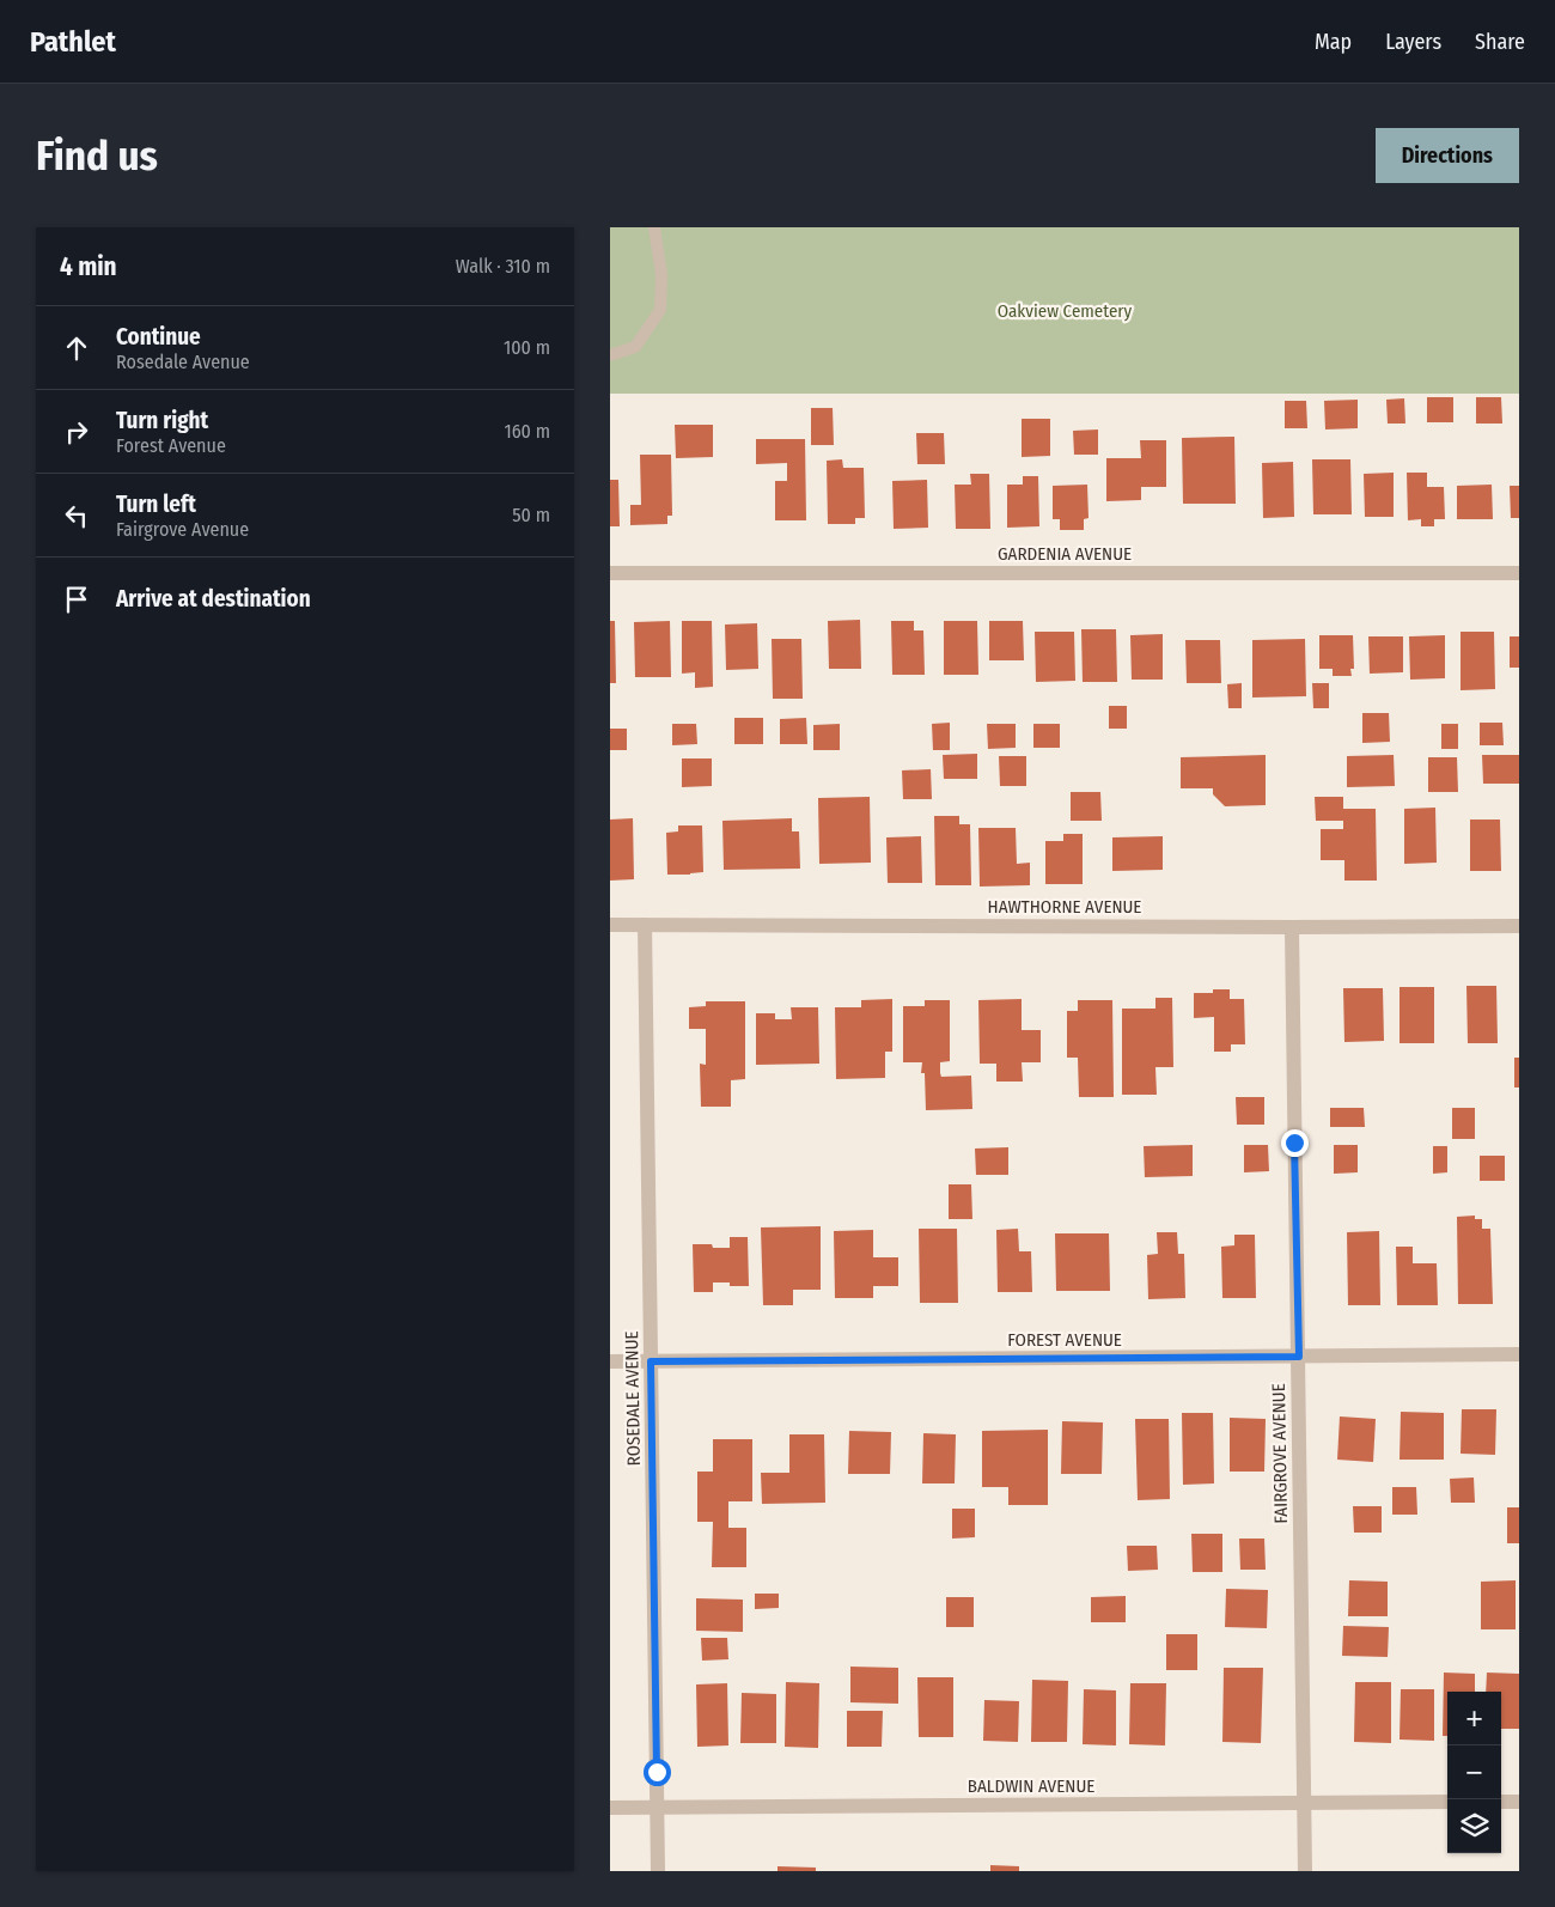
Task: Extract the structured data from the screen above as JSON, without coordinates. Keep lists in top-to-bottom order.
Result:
{
  "streets": {
    "street": [
      "GARDENIA AVENUE",
      "HAWTHORNE AVENUE",
      "FOREST AVENUE",
      "ROSEDALE AVENUE",
      "FAIRGROVE AVENUE",
      "BALDWIN AVENUE"
    ]
  },
  "crossings": [
    ["HAWTHORNE AVENUE", "ROSEDALE AVENUE"],
    ["HAWTHORNE AVENUE", "FAIRGROVE AVENUE"],
    ["FOREST AVENUE", "ROSEDALE AVENUE"],
    ["FOREST AVENUE", "FAIRGROVE AVENUE"],
    ["ROSEDALE AVENUE", "BALDWIN AVENUE"],
    ["FAIRGROVE AVENUE", "BALDWIN AVENUE"]
  ],
  "parks": ["Oakview Cemetery"],
  "page": {
    "header": "Pathlet",
    "nav": ["Map", "Layers", "Share"],
    "buttons": "Directions",
    "title": "Find us",
    "heading": ["4 min", "Walk · 310 m"],
    "list": [
      ["Continue", "Rosedale Avenue", "100 m"],
      ["Turn right", "Forest Avenue", "160 m"],
      ["Turn left", "Fairgrove Avenue", "50 m"],
      "Arrive at destination"
    ],
    "map_buttons": ["+", "−"]
  }
}
